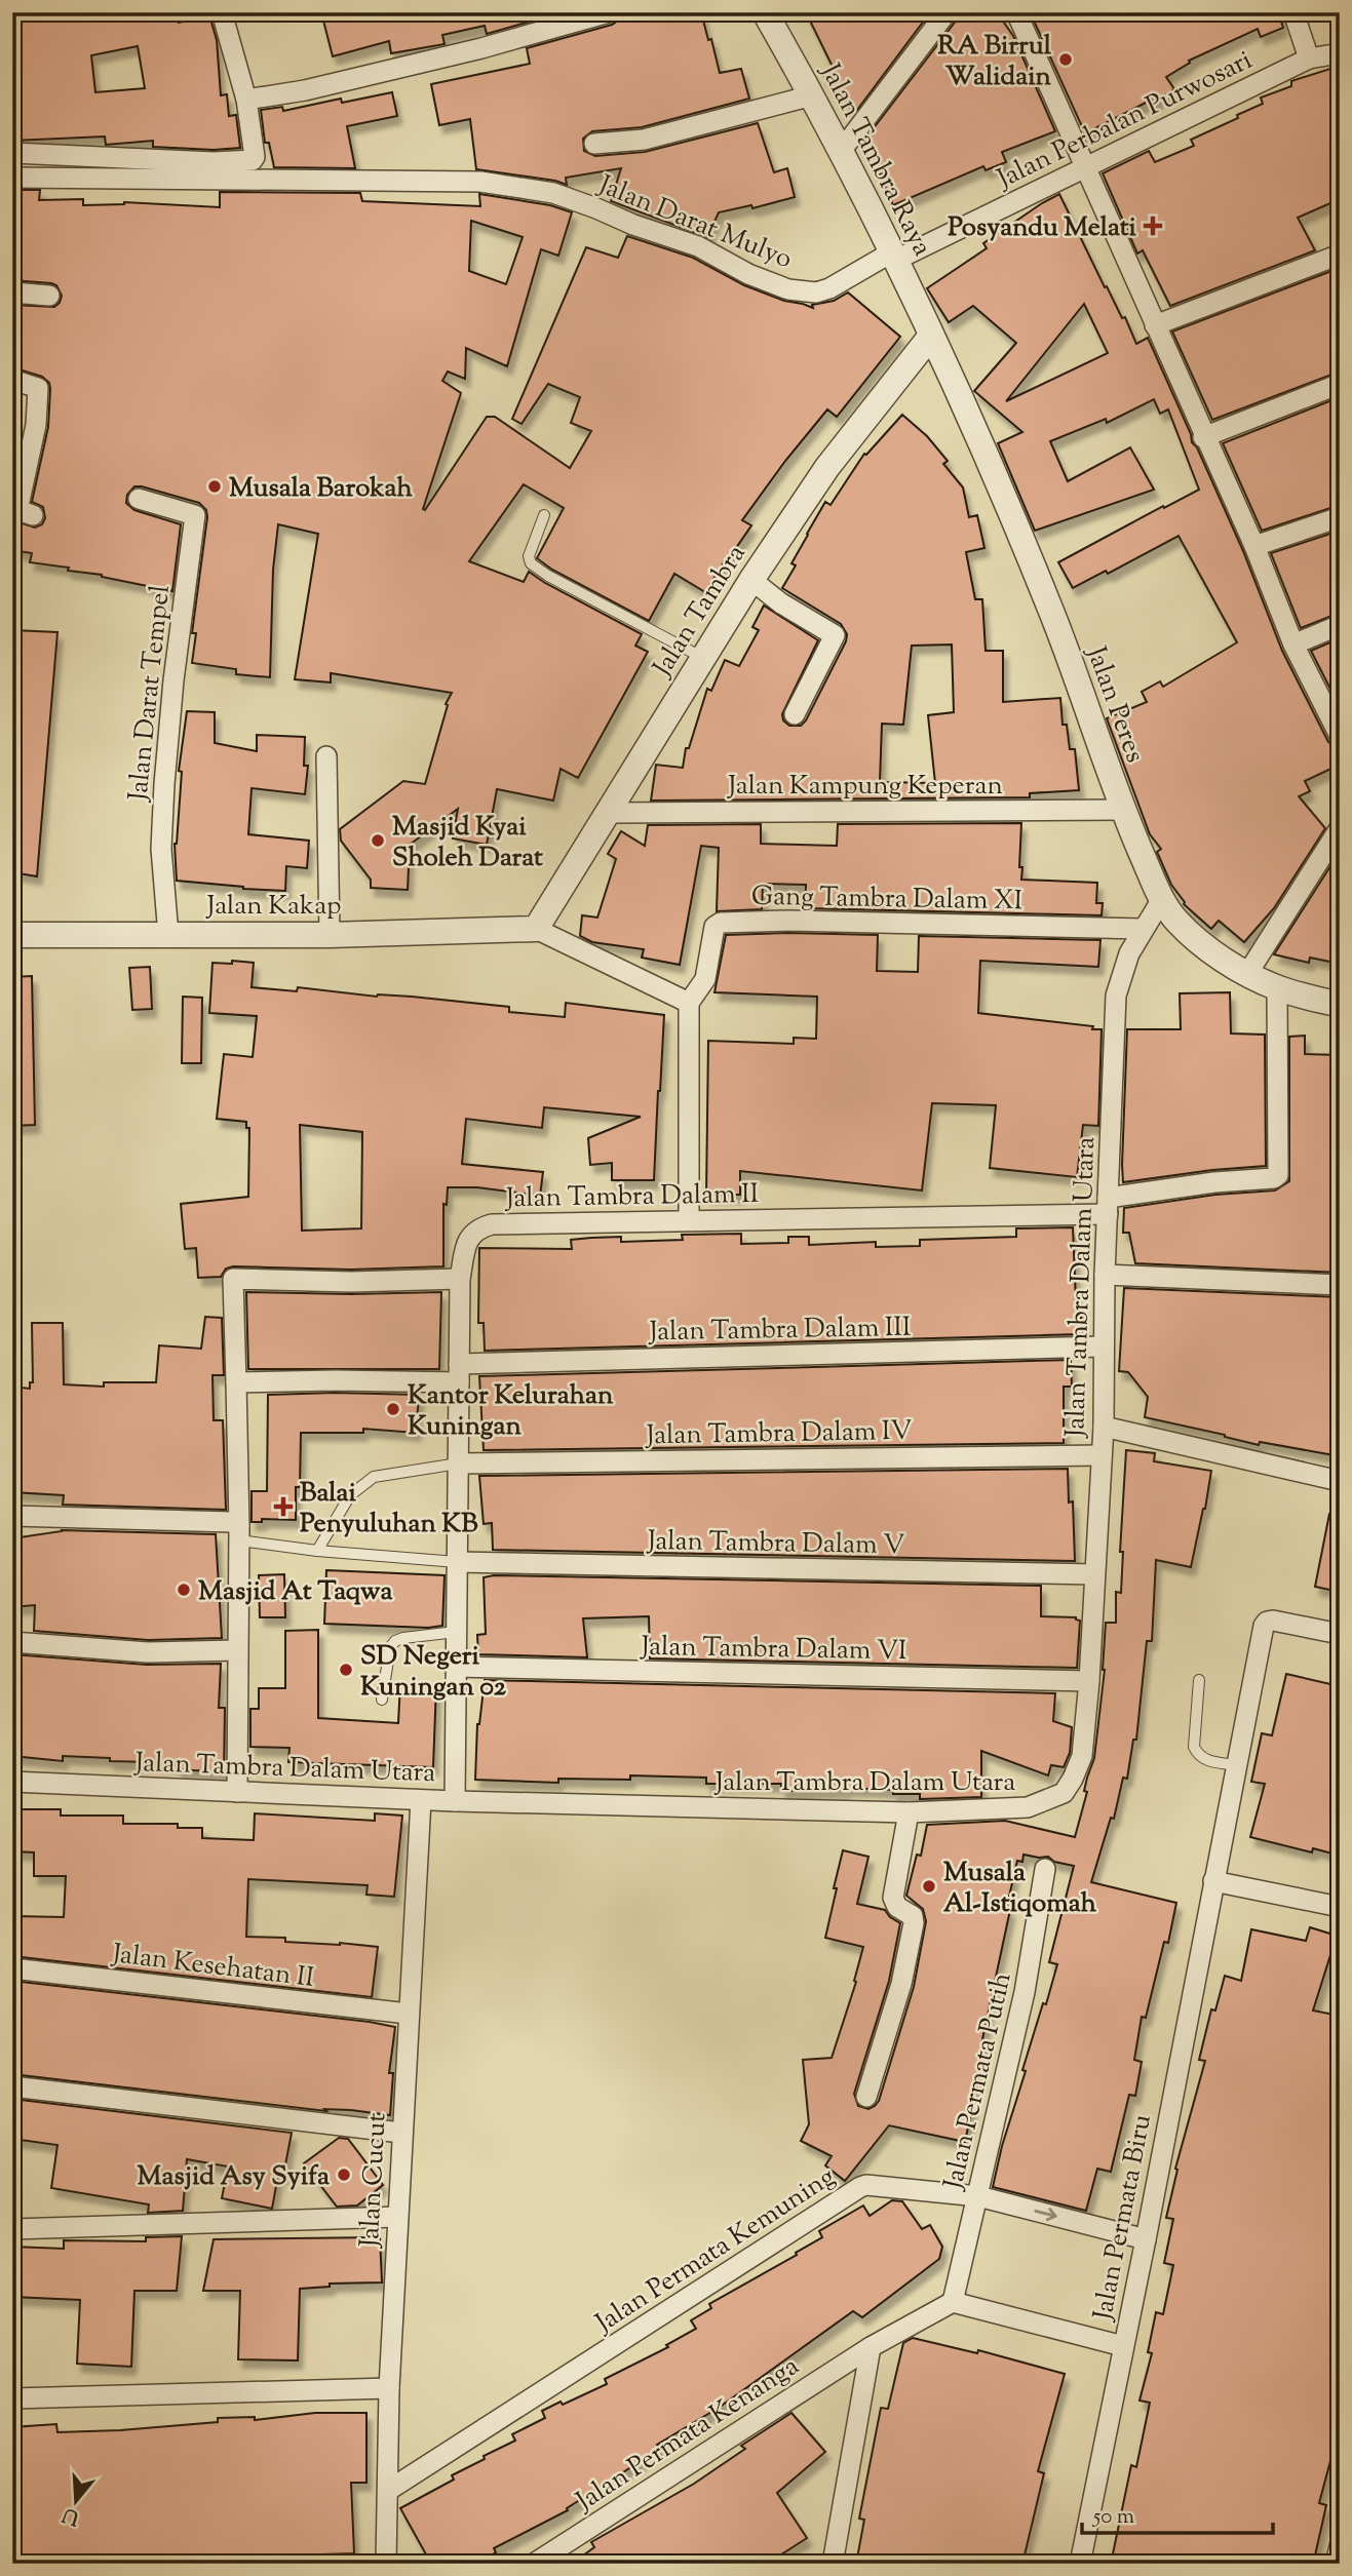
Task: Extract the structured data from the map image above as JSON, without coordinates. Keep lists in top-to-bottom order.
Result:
{
  "streets": {
    "street": [
      "Jalan Perbalan Purwosari",
      "Jalan Tambra Raya",
      "Jalan Darat Mulyo",
      "Jalan Tambra",
      "Jalan Darat Tempel",
      "Jalan Peres",
      "Jalan Kampung Keperan",
      "Gang Tambra Dalam XI",
      "Jalan Kakap",
      "Jalan Tambra Dalam II",
      "Jalan Tambra Dalam Utara",
      "Jalan Tambra Dalam III",
      "Jalan Tambra Dalam IV",
      "Jalan Tambra Dalam V",
      "Jalan Tambra Dalam VI",
      "Jalan Kesehatan II",
      "Jalan Permata Putih",
      "Jalan Cucut",
      "Jalan Permata Biru",
      "Jalan Permata Kemuning",
      "Jalan Permata Kenanga"
    ]
  },
  "crossings": [
    ["Jalan Perbalan Purwosari", "Jalan Tambra Raya"],
    ["Jalan Perbalan Purwosari", "Jalan Darat Mulyo"],
    ["Jalan Tambra Raya", "Jalan Darat Mulyo"],
    ["Jalan Tambra Raya", "Jalan Tambra"],
    ["Jalan Tambra Raya", "Jalan Peres"],
    ["Jalan Tambra", "Jalan Peres"],
    ["Jalan Tambra", "Jalan Kampung Keperan"],
    ["Jalan Tambra", "Jalan Kakap"],
    ["Jalan Darat Tempel", "Jalan Kakap"],
    ["Jalan Peres", "Jalan Kampung Keperan"],
    ["Jalan Peres", "Jalan Tambra Dalam II"],
    ["Jalan Peres", "Jalan Tambra Dalam Utara"],
    ["Gang Tambra Dalam XI", "Jalan Tambra Dalam Utara"],
    ["Jalan Tambra Dalam II", "Jalan Tambra Dalam Utara"],
    ["Jalan Tambra Dalam II", "Jalan Tambra Dalam III"],
    ["Jalan Tambra Dalam II", "Jalan Tambra Dalam IV"],
    ["Jalan Tambra Dalam II", "Jalan Tambra Dalam V"],
    ["Jalan Tambra Dalam II", "Jalan Tambra Dalam VI"],
    ["Jalan Tambra Dalam Utara", "Jalan Tambra Dalam III"],
    ["Jalan Tambra Dalam Utara", "Jalan Tambra Dalam IV"],
    ["Jalan Tambra Dalam Utara", "Jalan Tambra Dalam V"],
    ["Jalan Tambra Dalam Utara", "Jalan Tambra Dalam VI"],
    ["Jalan Tambra Dalam Utara", "Jalan Cucut"],
    ["Jalan Kesehatan II", "Jalan Cucut"],
    ["Jalan Permata Putih", "Jalan Permata Kemuning"],
    ["Jalan Permata Putih", "Jalan Permata Kenanga"],
    ["Jalan Cucut", "Jalan Permata Kemuning"],
    ["Jalan Permata Biru", "Jalan Permata Kemuning"]
  ],
  "places": {
    "other": [
      "RA Birrul Walidain",
      "Musala Barokah",
      "Masjid Kyai Sholeh Darat",
      "Kantor Kelurahan Kuningan",
      "Masjid At Taqwa",
      "SD Negeri Kuningan 02",
      "Musala Al-Istiqomah",
      "Masjid Asy Syifa"
    ],
    "health": ["Posyandu Melati", "Balai Penyuluhan KB"]
  },
  "scale_bar": "50 m",
  "north": "bottom"
}
